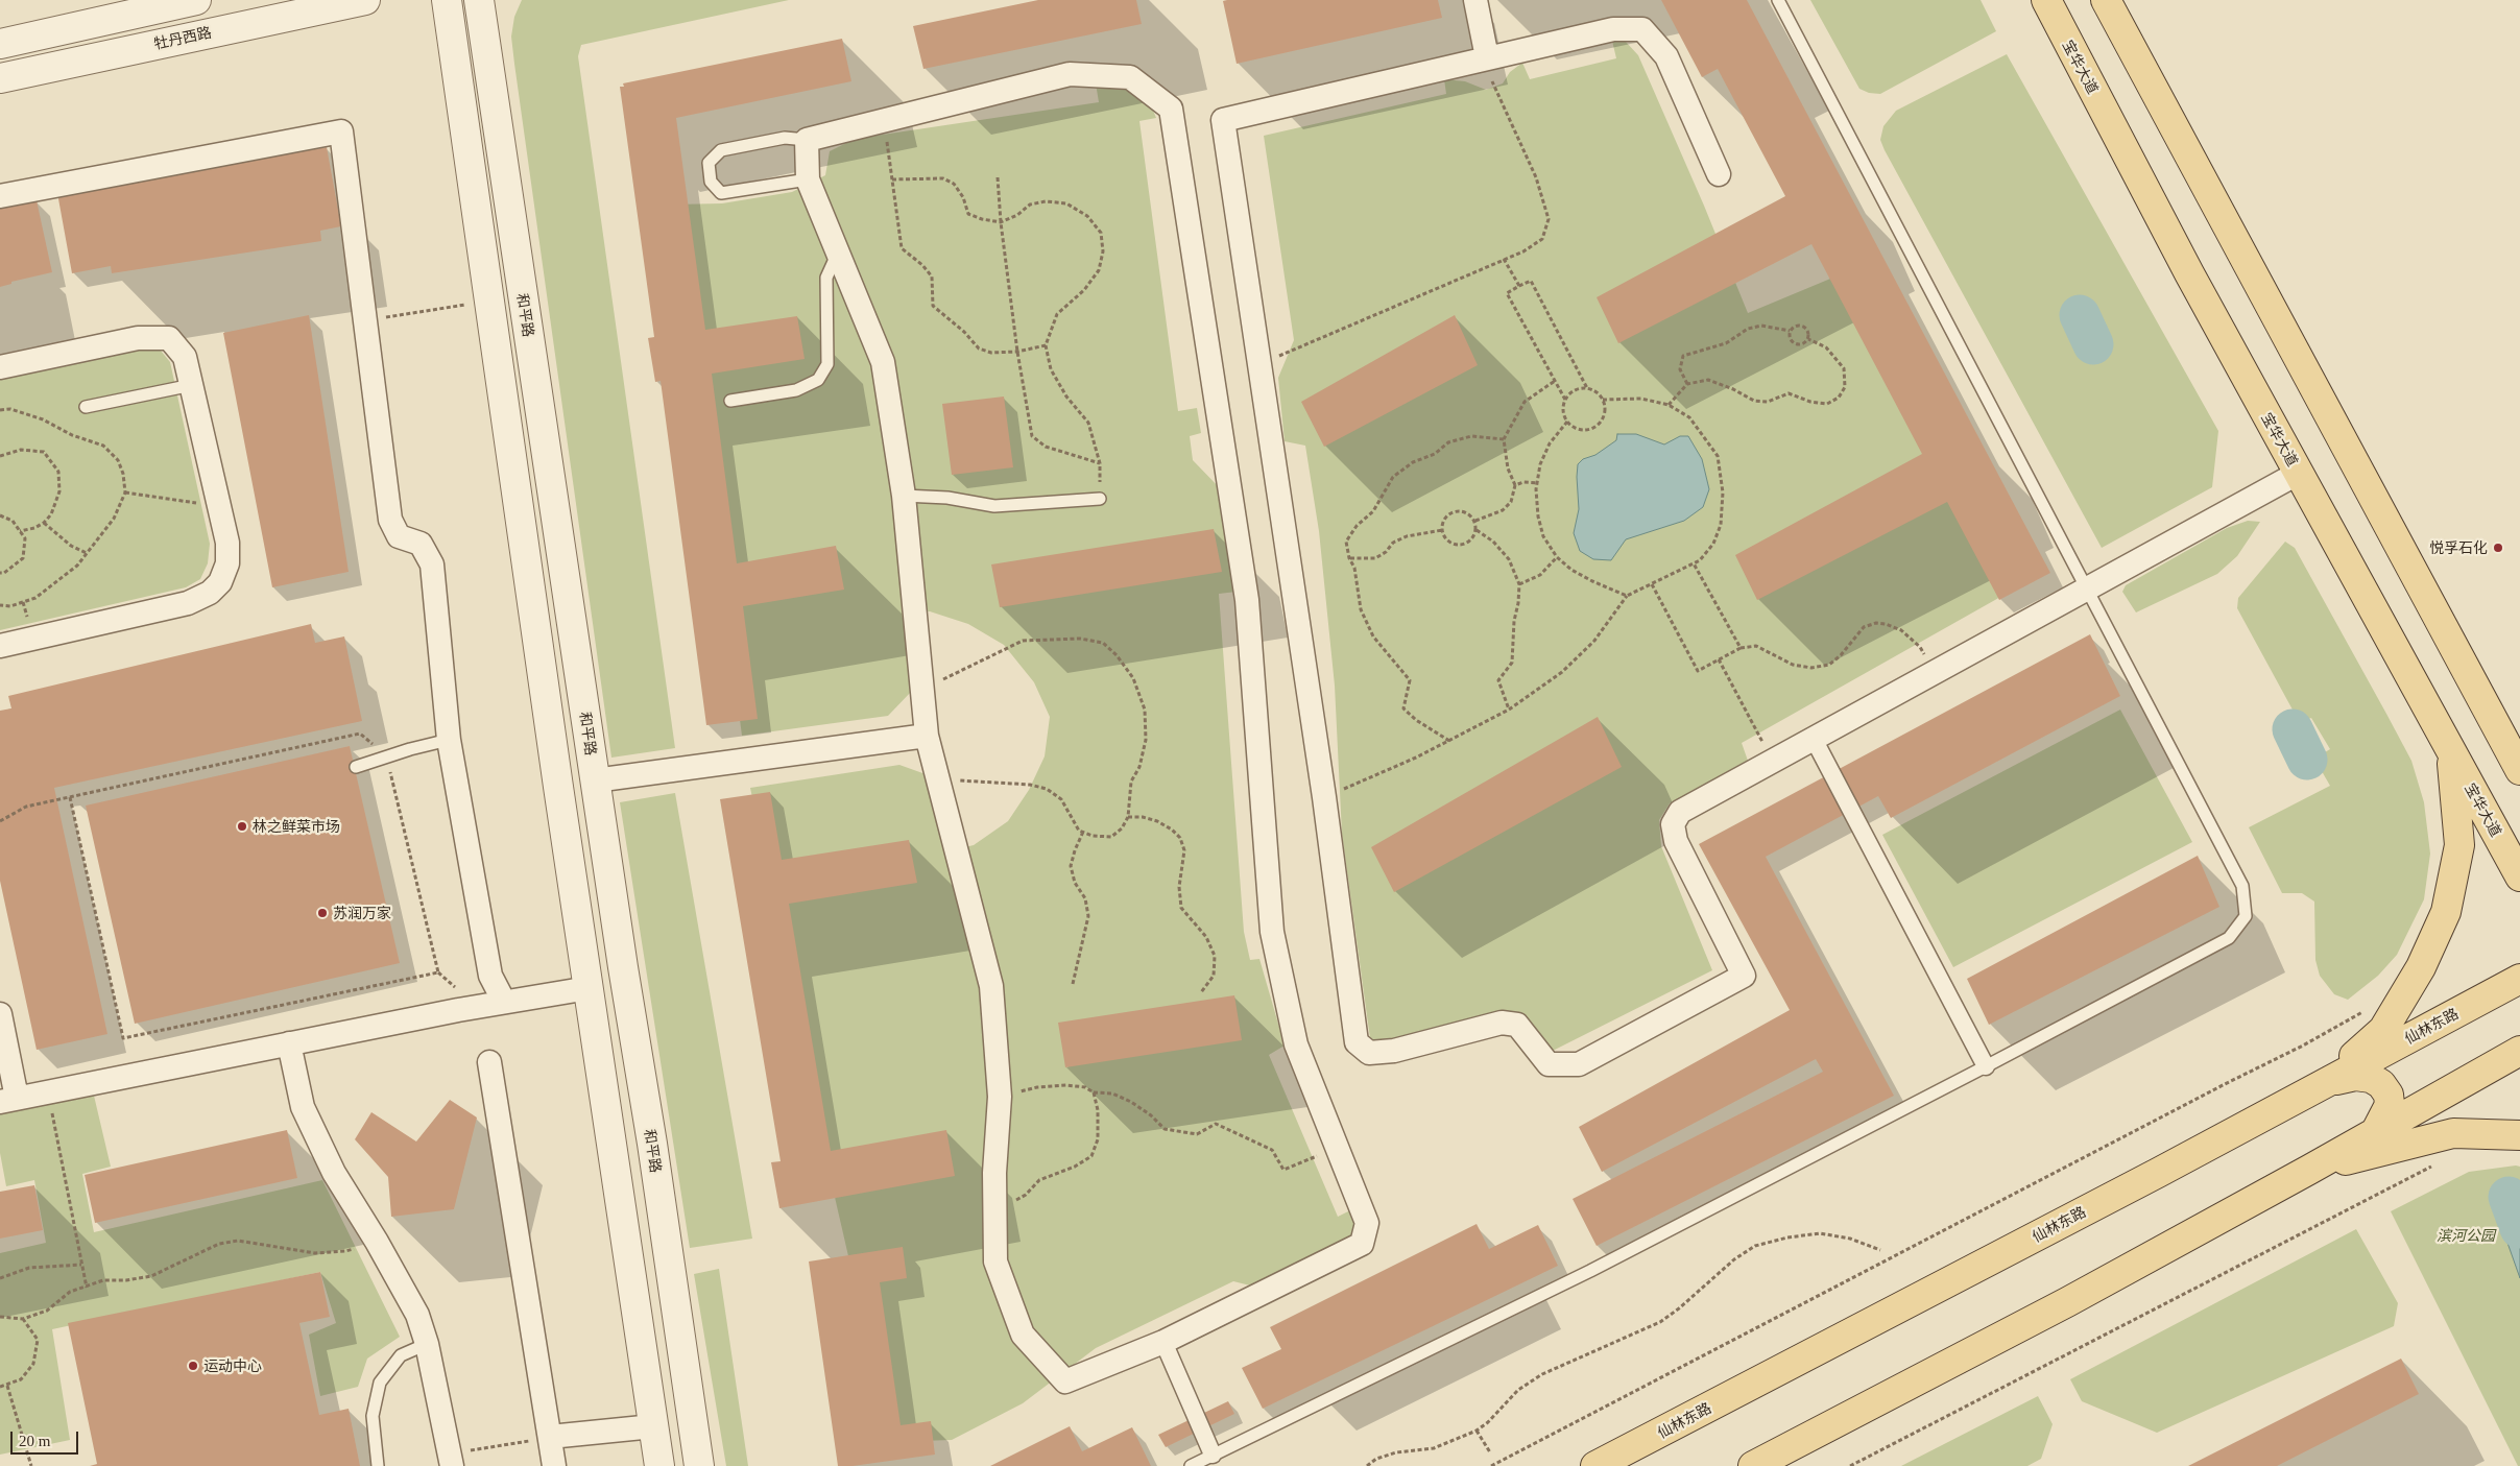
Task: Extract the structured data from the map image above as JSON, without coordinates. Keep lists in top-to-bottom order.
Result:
{
  "streets": {
    "main road": ["宝华大道", "仙林东路"],
    "street": ["牡丹西路", "和平路"]
  },
  "parks": ["滨河公园"],
  "places": [
    "悦孚石化",
    "林之鲜菜市场",
    "苏润万家",
    "运动中心"
  ],
  "scale_bar": "20 m"
}
